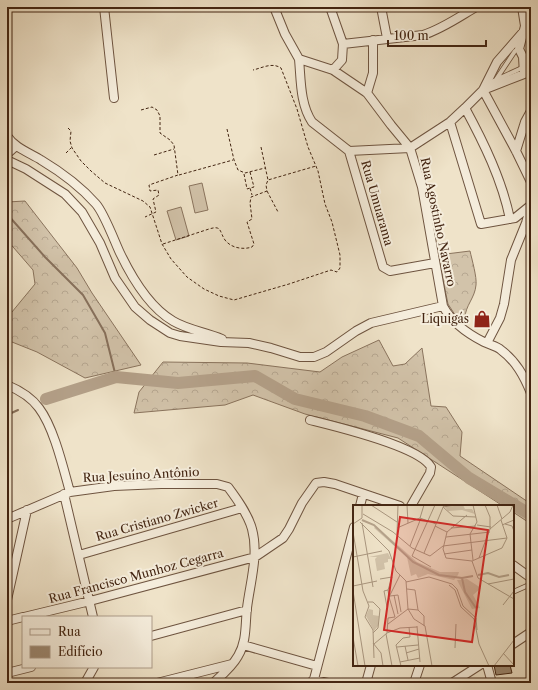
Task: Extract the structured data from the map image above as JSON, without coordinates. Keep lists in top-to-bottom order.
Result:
{
  "streets": {
    "street": [
      "Rua Umuarama",
      "Rua Agostinho Navarro",
      "Rua Jesuíno Antônio",
      "Rua Cristiano Zwicker",
      "Rua Francisco Munhoz Cegarra"
    ]
  },
  "crossings": [
    ["Rua Umuarama", "Rua Agostinho Navarro"],
    ["Rua Jesuíno Antônio", "Rua Cristiano Zwicker"],
    ["Rua Jesuíno Antônio", "Rua Francisco Munhoz Cegarra"]
  ],
  "places": {
    "shop": ["Liquigás"]
  },
  "legend": ["Rua", "Edifício"],
  "scale_bar": "100 m"
}
